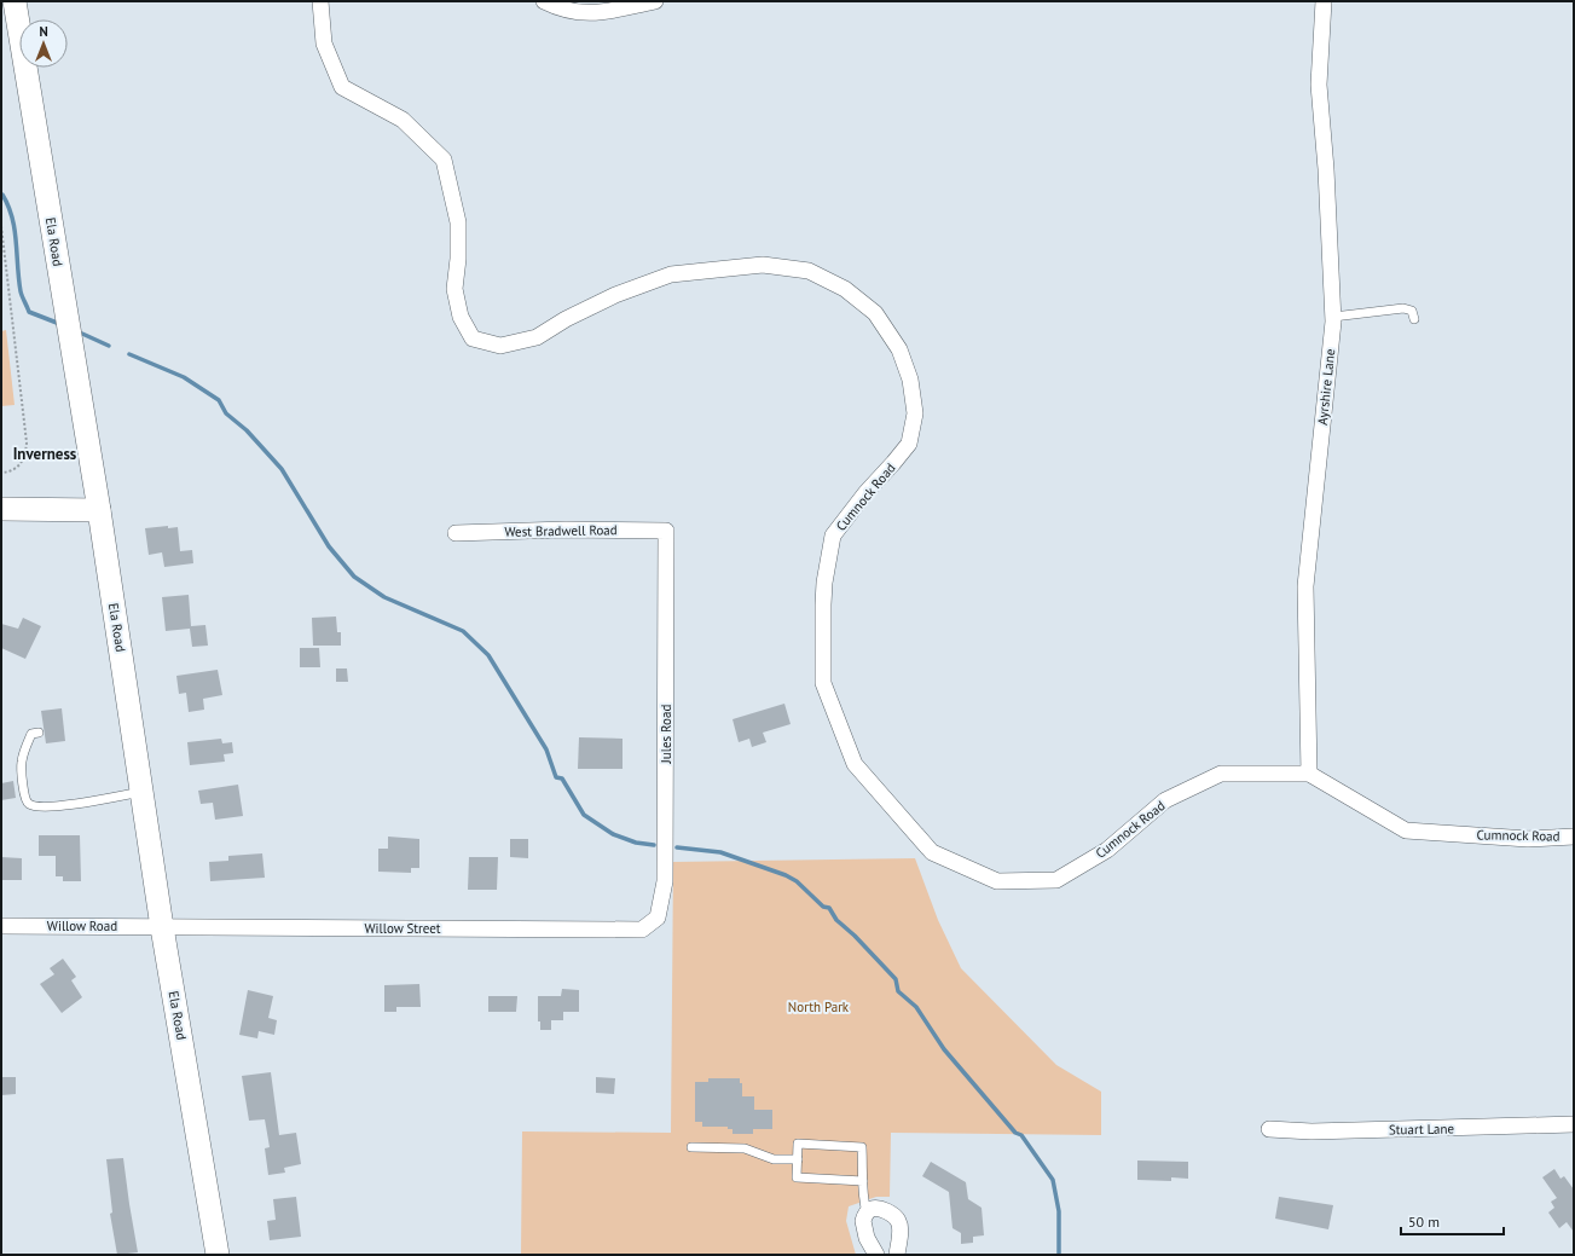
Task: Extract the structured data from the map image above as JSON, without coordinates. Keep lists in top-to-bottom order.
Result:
{
  "streets": {
    "main road": ["Ela Road"],
    "street": [
      "Ayrshire Lane",
      "Cumnock Road",
      "West Bradwell Road",
      "Jules Road",
      "Willow Road",
      "Willow Street",
      "Stuart Lane"
    ]
  },
  "crossings": [
    ["Ela Road", "Willow Road"],
    ["Ela Road", "Willow Street"],
    ["Ayrshire Lane", "Cumnock Road"],
    ["West Bradwell Road", "Jules Road"],
    ["Jules Road", "Willow Street"],
    ["Willow Road", "Willow Street"]
  ],
  "districts": ["Inverness"],
  "parks": ["North Park"],
  "scale_bar": "50 m",
  "north": "top"
}
